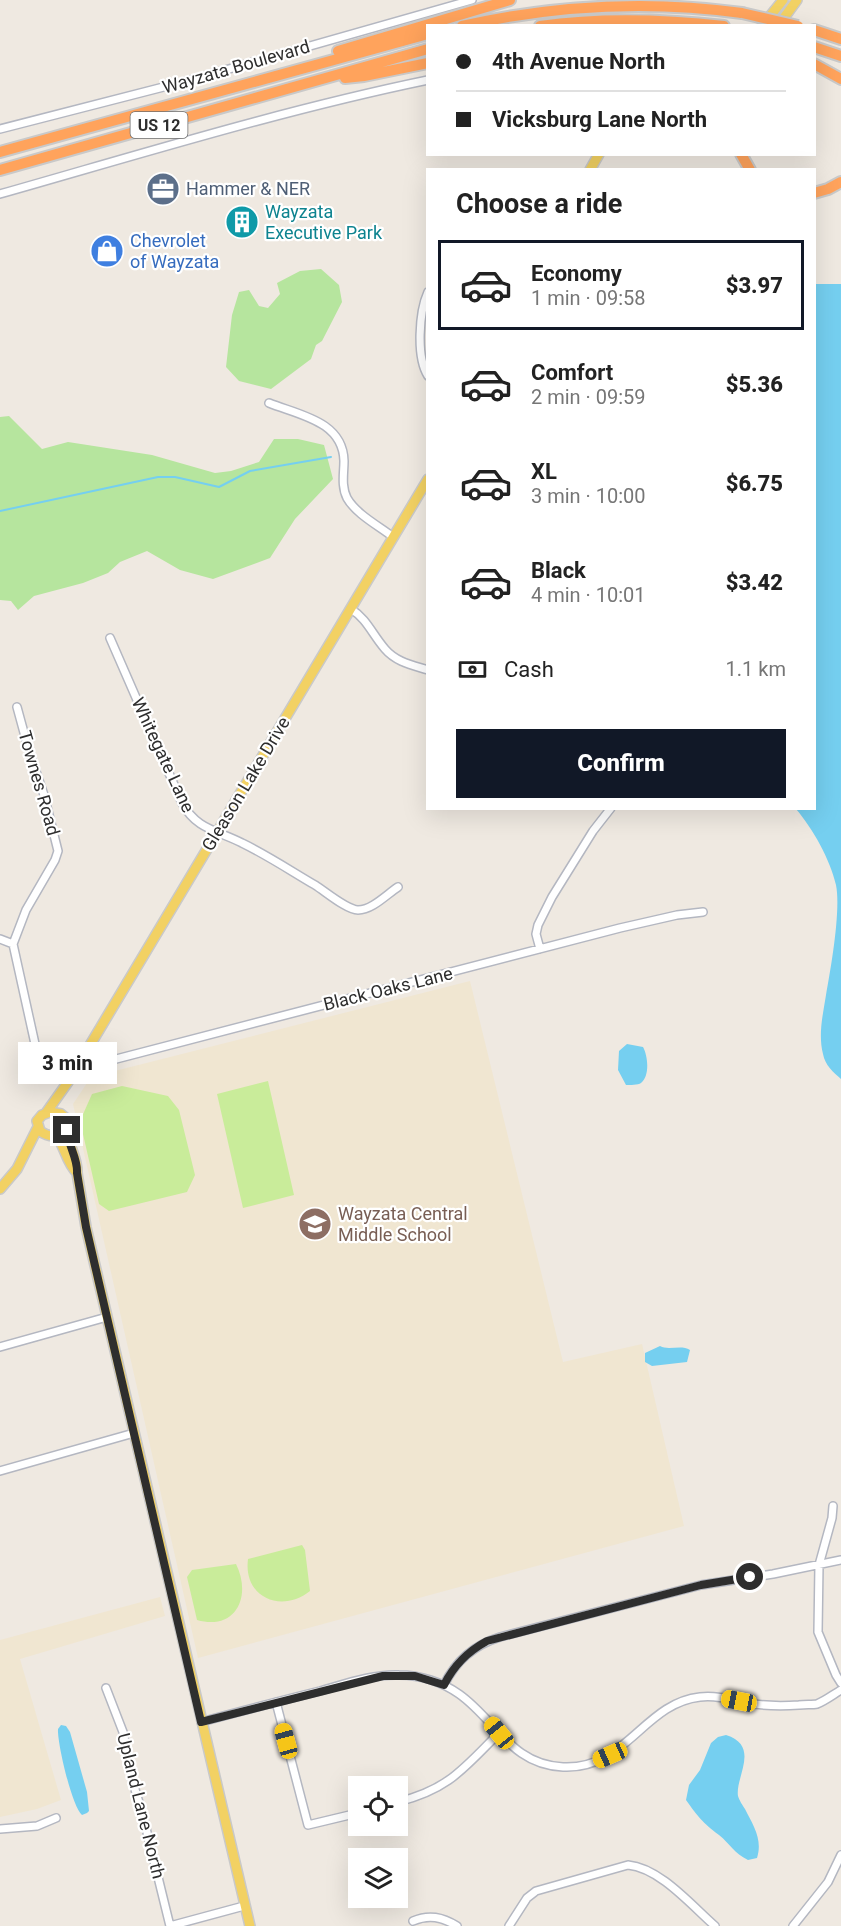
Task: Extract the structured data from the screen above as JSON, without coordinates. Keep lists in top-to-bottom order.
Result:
{
  "streets": {
    "highway": ["US 12"],
    "main road": ["Gleason Lake Drive"],
    "street": [
      "Wayzata Boulevard",
      "Whitegate Lane",
      "Townes Road",
      "Black Oaks Lane",
      "Upland Lane North"
    ]
  },
  "crossings": [
    ["Whitegate Lane", "Gleason Lake Drive"],
    ["Gleason Lake Drive", "Black Oaks Lane"]
  ],
  "places": {
    "office": ["Hammer & NER"],
    "building": ["Wayzata Executive Park"],
    "shop": ["Chevrolet of Wayzata"],
    "school or university": ["Wayzata Central Middle School"]
  },
  "page": {
    "banner": ["4th Avenue North", "Vicksburg Lane North"],
    "heading": "Choose a ride",
    "list": [
      {
        "name": "Economy",
        "note": "1 min · 09:58",
        "value": "$3.97"
      },
      {
        "name": "Comfort",
        "note": "2 min · 09:59",
        "value": "$5.36"
      },
      {
        "name": "XL",
        "note": "3 min · 10:00",
        "value": "$6.75"
      },
      {
        "name": "Black",
        "note": "4 min · 10:01",
        "value": "$3.42"
      }
    ],
    "pay": ["Cash", "1.1 km"],
    "buttons": "Confirm",
    "bubble": "3 min"
  }
}
